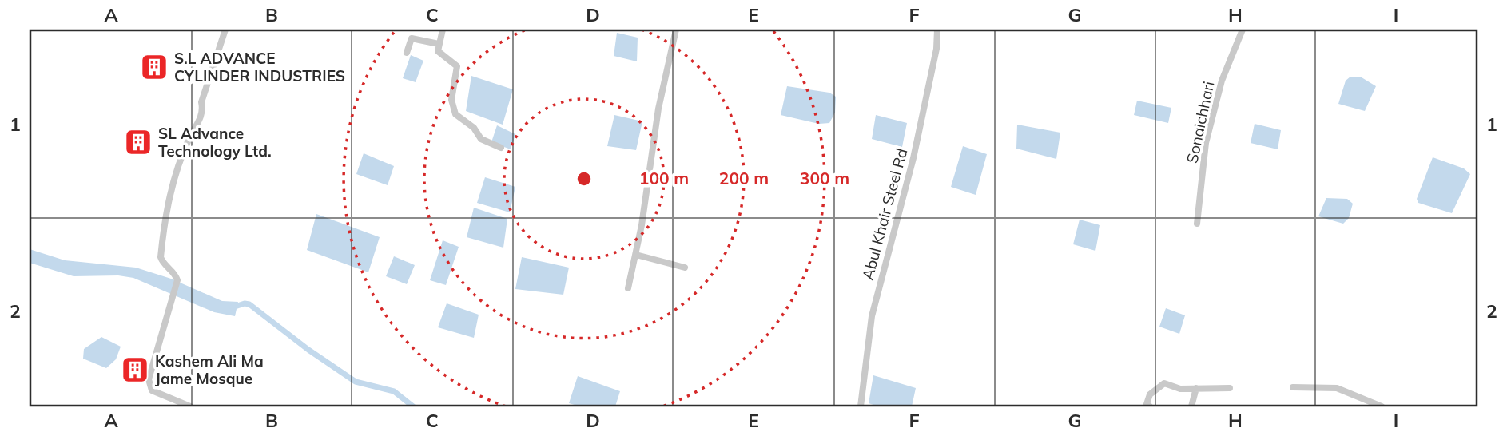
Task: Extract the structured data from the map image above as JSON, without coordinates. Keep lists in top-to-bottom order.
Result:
{
  "streets": {
    "street": ["Sonaichhari", "Abul Khair Steel Rd"]
  },
  "places": {
    "building": ["S.L ADVANCE CYLINDER INDUSTRIES", "SL Advance Technology Ltd.", "Kashem Ali Ma Jame Mosque"]
  },
  "grid": {
    "columns": [
      "A",
      "B",
      "C",
      "D",
      "E",
      "F",
      "G",
      "H",
      "I"
    ],
    "rows": ["1", "2"]
  },
  "rings": ["100 m", "200 m", "300 m"]
}
